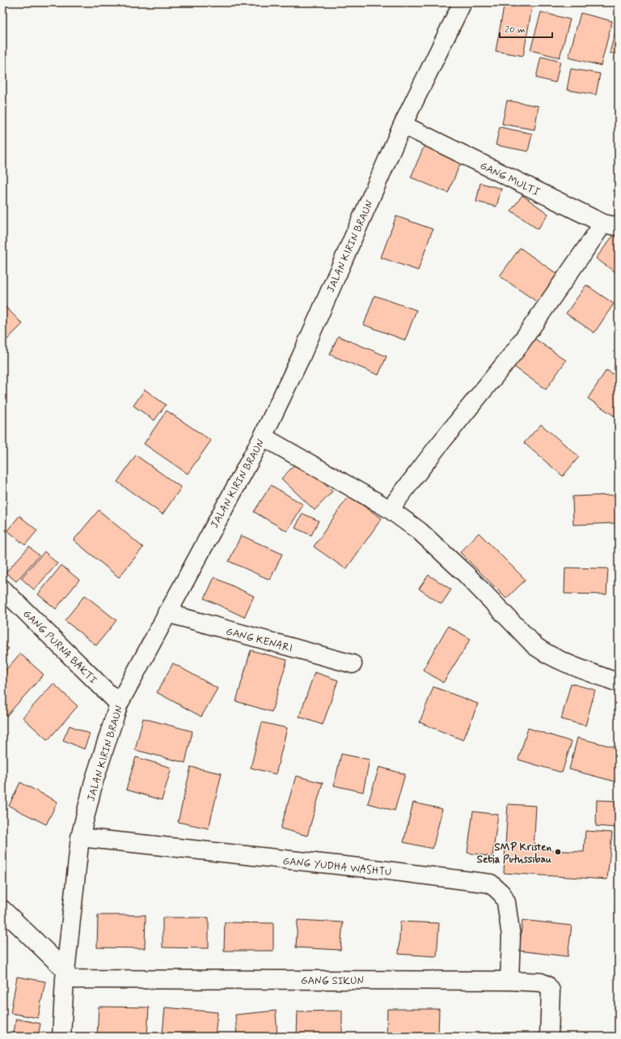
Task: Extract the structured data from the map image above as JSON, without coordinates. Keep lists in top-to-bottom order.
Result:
{
  "streets": {
    "street": [
      "GANG MULTI",
      "JALAN KIRIN BRAUN",
      "GANG KENARI",
      "GANG PURNA BAKTI",
      "GANG YUDHA WASHTU",
      "GANG SIKUN"
    ]
  },
  "crossings": [
    ["GANG MULTI", "JALAN KIRIN BRAUN"],
    ["JALAN KIRIN BRAUN", "GANG KENARI"],
    ["JALAN KIRIN BRAUN", "GANG PURNA BAKTI"],
    ["JALAN KIRIN BRAUN", "GANG YUDHA WASHTU"],
    ["JALAN KIRIN BRAUN", "GANG SIKUN"],
    ["GANG YUDHA WASHTU", "GANG SIKUN"]
  ],
  "places": ["SMP Kristen Setia Putussibau"],
  "scale_bar": "20 m"
}
